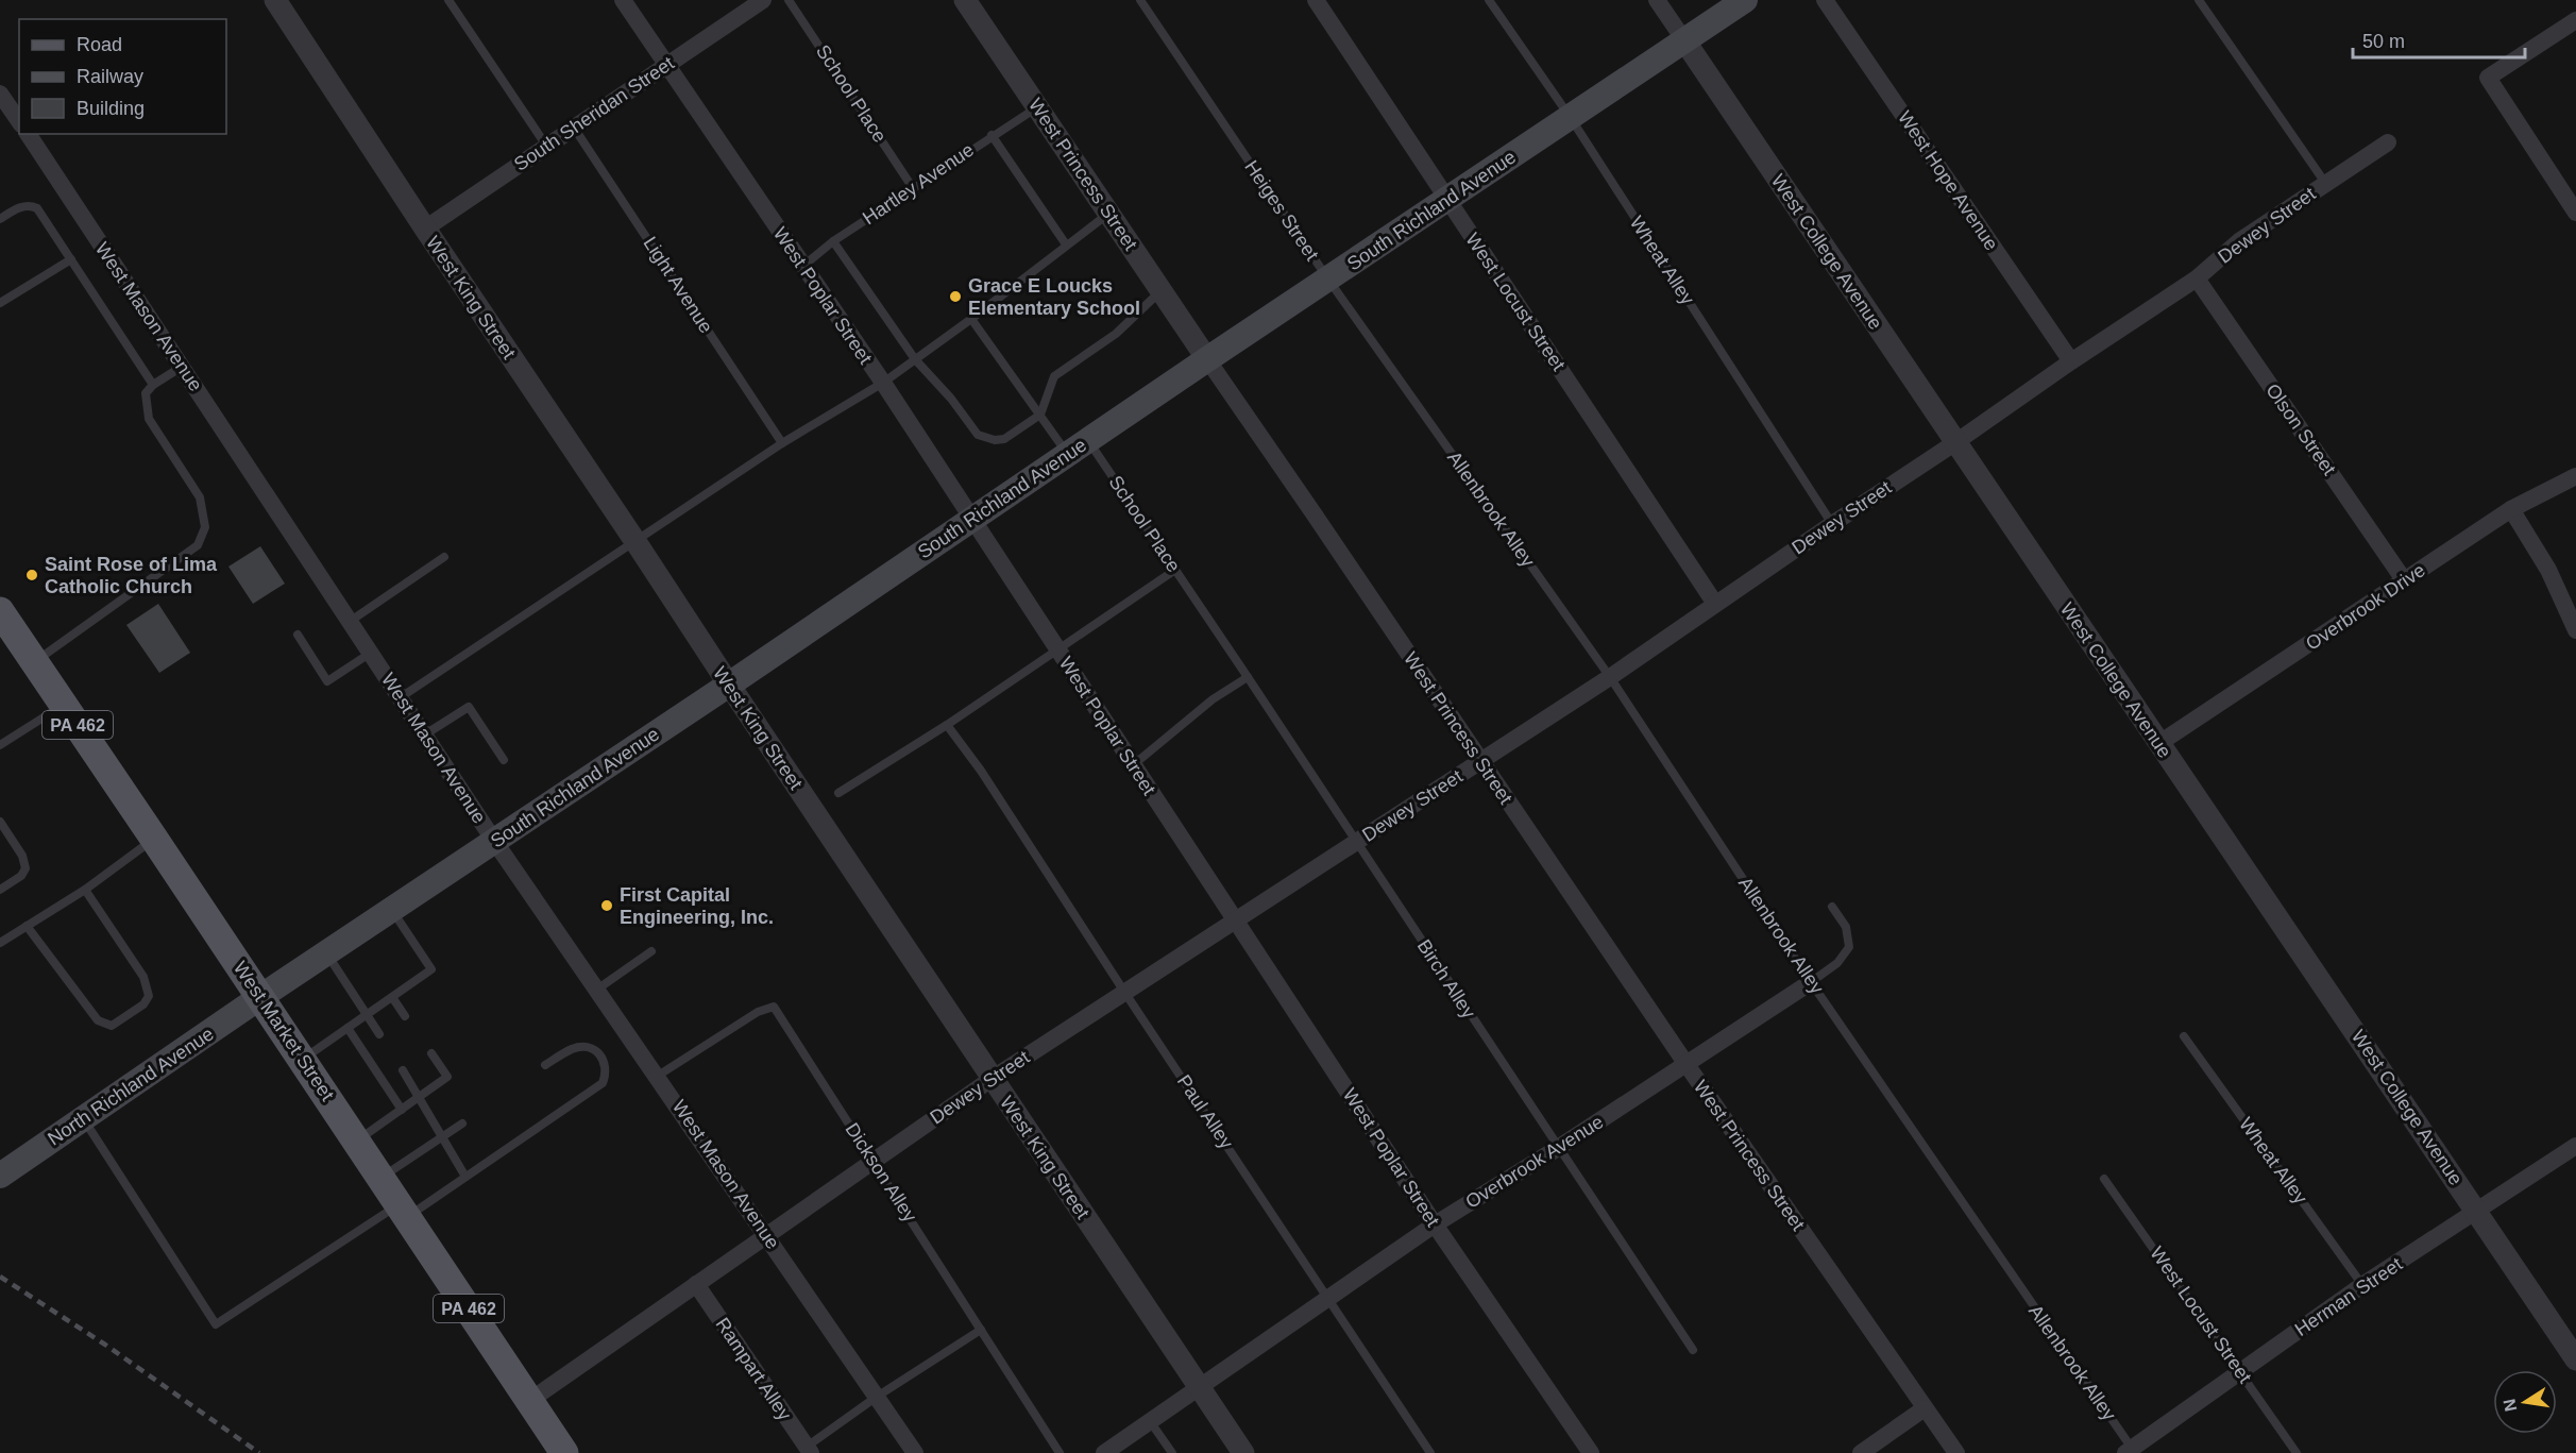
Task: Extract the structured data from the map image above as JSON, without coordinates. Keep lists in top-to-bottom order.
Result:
{
  "streets": {
    "main road": [
      "South Richland Avenue",
      "PA 462",
      "West Market Street",
      "North Richland Avenue"
    ],
    "street": [
      "South Sheridan Street",
      "West Princess Street",
      "West Hope Avenue",
      "Dewey Street",
      "West College Avenue",
      "West Poplar Street",
      "West King Street",
      "West Locust Street",
      "West Mason Avenue",
      "Olson Street",
      "Overbrook Drive",
      "Overbrook Avenue",
      "Herman Street",
      "Rampart Alley"
    ],
    "lane": [
      "School Place",
      "Hartley Avenue",
      "Heiges Street",
      "Wheat Alley",
      "Light Avenue",
      "Allenbrook Alley",
      "Birch Alley",
      "Paul Alley",
      "Dickson Alley"
    ]
  },
  "crossings": [
    ["School Place", "Hartley Avenue"],
    ["School Place", "South Richland Avenue"],
    ["School Place", "Birch Alley"],
    ["South Sheridan Street", "Light Avenue"],
    ["South Sheridan Street", "West Poplar Street"],
    ["South Sheridan Street", "West King Street"],
    ["West Princess Street", "Hartley Avenue"],
    ["West Princess Street", "South Richland Avenue"],
    ["West Princess Street", "Dewey Street"],
    ["West Princess Street", "Overbrook Avenue"],
    ["West Hope Avenue", "Dewey Street"],
    ["Hartley Avenue", "West Poplar Street"],
    ["Heiges Street", "South Richland Avenue"],
    ["Heiges Street", "Allenbrook Alley"],
    ["South Richland Avenue", "West College Avenue"],
    ["South Richland Avenue", "Wheat Alley"],
    ["South Richland Avenue", "West Poplar Street"],
    ["South Richland Avenue", "West King Street"],
    ["South Richland Avenue", "West Locust Street"],
    ["South Richland Avenue", "West Mason Avenue"],
    ["South Richland Avenue", "West Market Street"],
    ["South Richland Avenue", "North Richland Avenue"],
    ["Dewey Street", "West College Avenue"],
    ["Dewey Street", "Wheat Alley"],
    ["Dewey Street", "West Poplar Street"],
    ["Dewey Street", "West King Street"],
    ["Dewey Street", "West Locust Street"],
    ["Dewey Street", "West Mason Avenue"],
    ["Dewey Street", "Olson Street"],
    ["Dewey Street", "Allenbrook Alley"],
    ["Dewey Street", "Birch Alley"],
    ["Dewey Street", "West Market Street"],
    ["Dewey Street", "Paul Alley"],
    ["Dewey Street", "Dickson Alley"],
    ["Dewey Street", "Rampart Alley"],
    ["West College Avenue", "Overbrook Drive"],
    ["West College Avenue", "Herman Street"],
    ["Wheat Alley", "Herman Street"],
    ["West Poplar Street", "Overbrook Avenue"],
    ["West King Street", "Overbrook Avenue"],
    ["West Locust Street", "Herman Street"],
    ["West Mason Avenue", "Dickson Alley"],
    ["Olson Street", "Overbrook Drive"],
    ["Allenbrook Alley", "Overbrook Avenue"],
    ["Allenbrook Alley", "Herman Street"],
    ["Birch Alley", "Overbrook Avenue"],
    ["West Market Street", "North Richland Avenue"],
    ["Paul Alley", "Overbrook Avenue"]
  ],
  "places": ["Grace E Loucks Elementary School", "Saint Rose of Lima Catholic Church", "First Capital Engineering, Inc."],
  "legend": ["Road", "Railway", "Building"],
  "scale_bar": "50 m",
  "north": "left"
}
